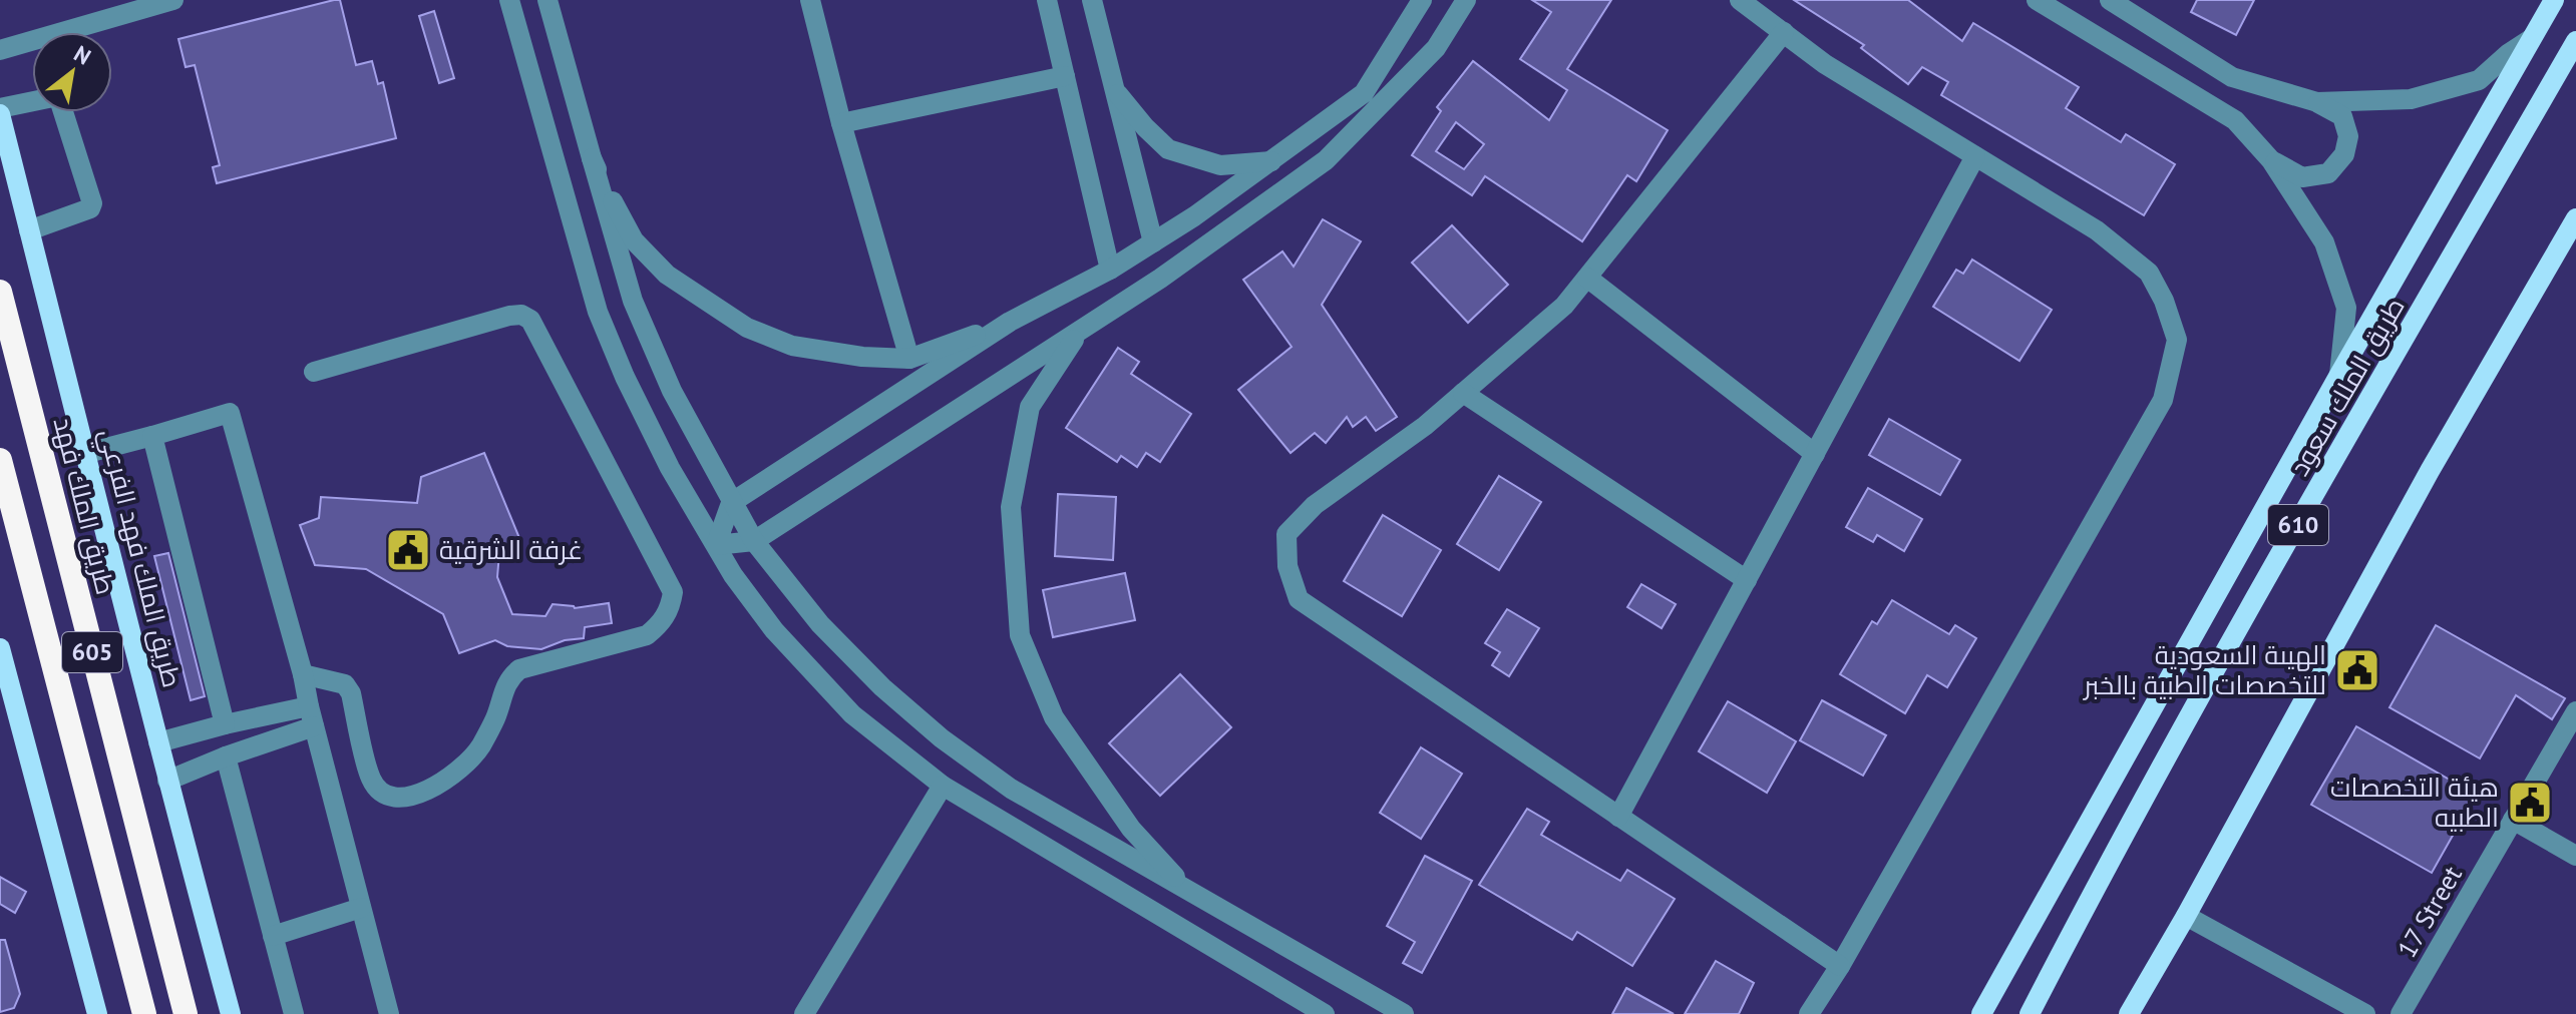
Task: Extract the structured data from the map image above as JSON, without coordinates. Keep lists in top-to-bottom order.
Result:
{
  "streets": {
    "highway": ["طريق الملك فهد", "605"],
    "main road": ["طريق الملك سعود", "610", "طريق الملك فهد الفرعي"],
    "street": ["17 Street"]
  },
  "places": {
    "public building": ["غرفة الشرقية", "الهيىة السعودية للتخصصات الطبية بالخبر", "هيئة التخصصات الطبيه"]
  },
  "north": "top right"
}
